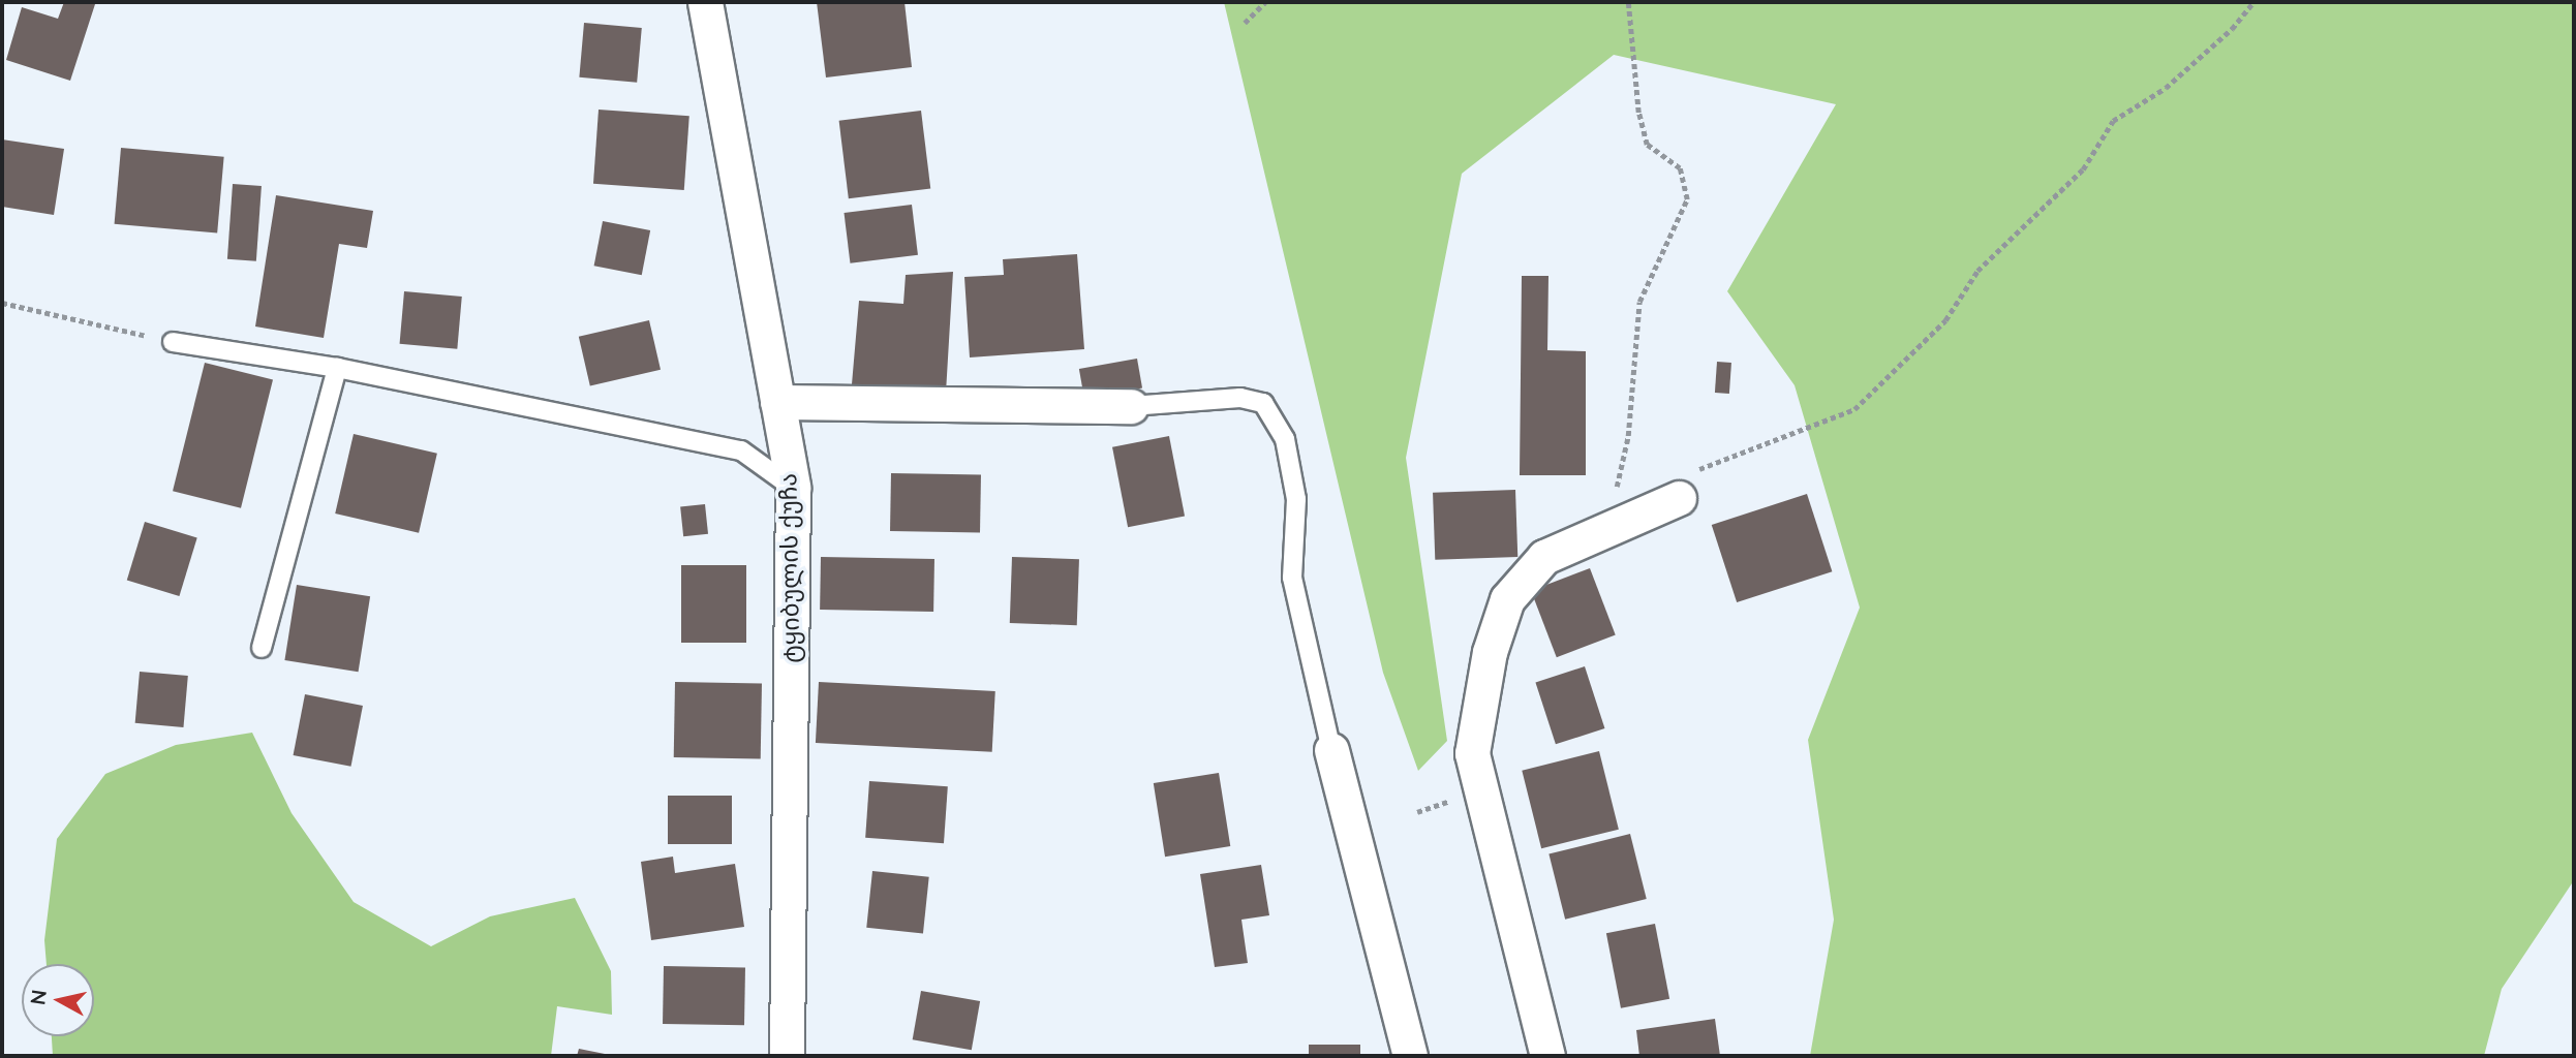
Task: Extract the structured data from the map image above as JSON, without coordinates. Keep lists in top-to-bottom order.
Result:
{
  "streets": {
    "street": ["ტყიბულის ქუჩა"]
  },
  "north": "left"
}
